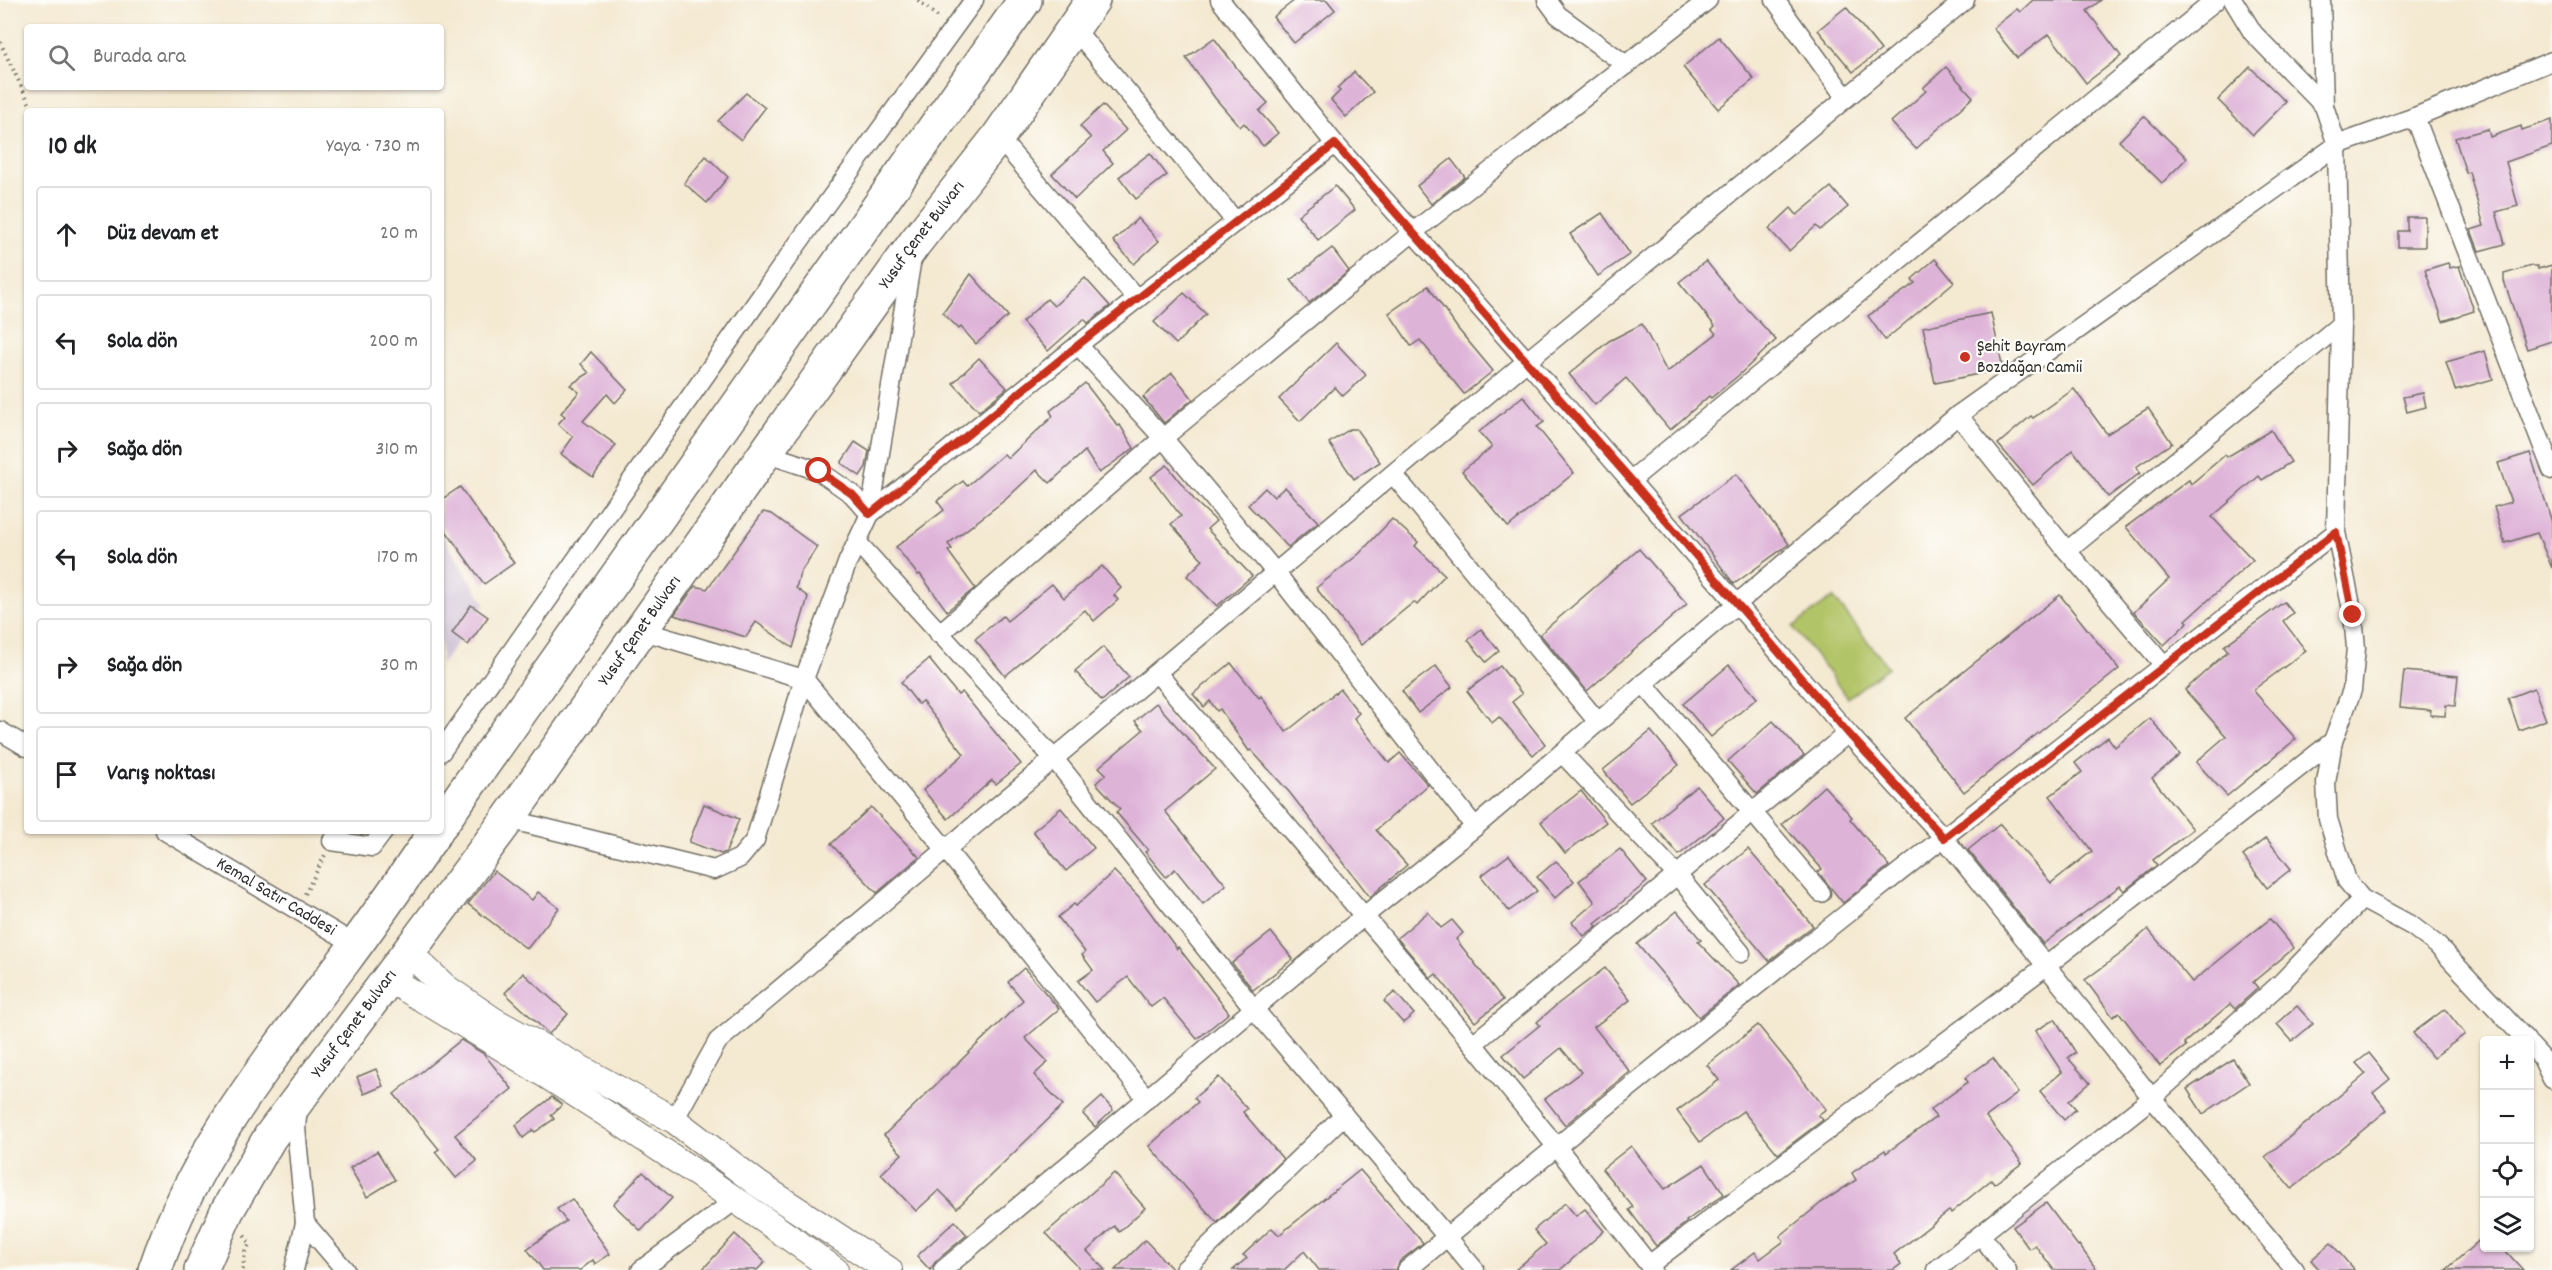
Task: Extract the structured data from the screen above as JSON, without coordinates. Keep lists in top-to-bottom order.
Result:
{
  "streets": {
    "highway": ["Yusuf Çenet Bulvarı"],
    "street": ["Kemal Satır Caddesi"]
  },
  "places": ["Şehit Bayram Bozdağan Camii"],
  "page": {
    "search": "Burada ara",
    "heading": ["10 dk", "Yaya · 730 m"],
    "list": [
      ["Düz devam et", "20 m"],
      ["Sola dön", "200 m"],
      ["Sağa dön", "310 m"],
      ["Sola dön", "170 m"],
      ["Sağa dön", "30 m"],
      "Varış noktası"
    ],
    "map_buttons": ["+", "−"]
  }
}
